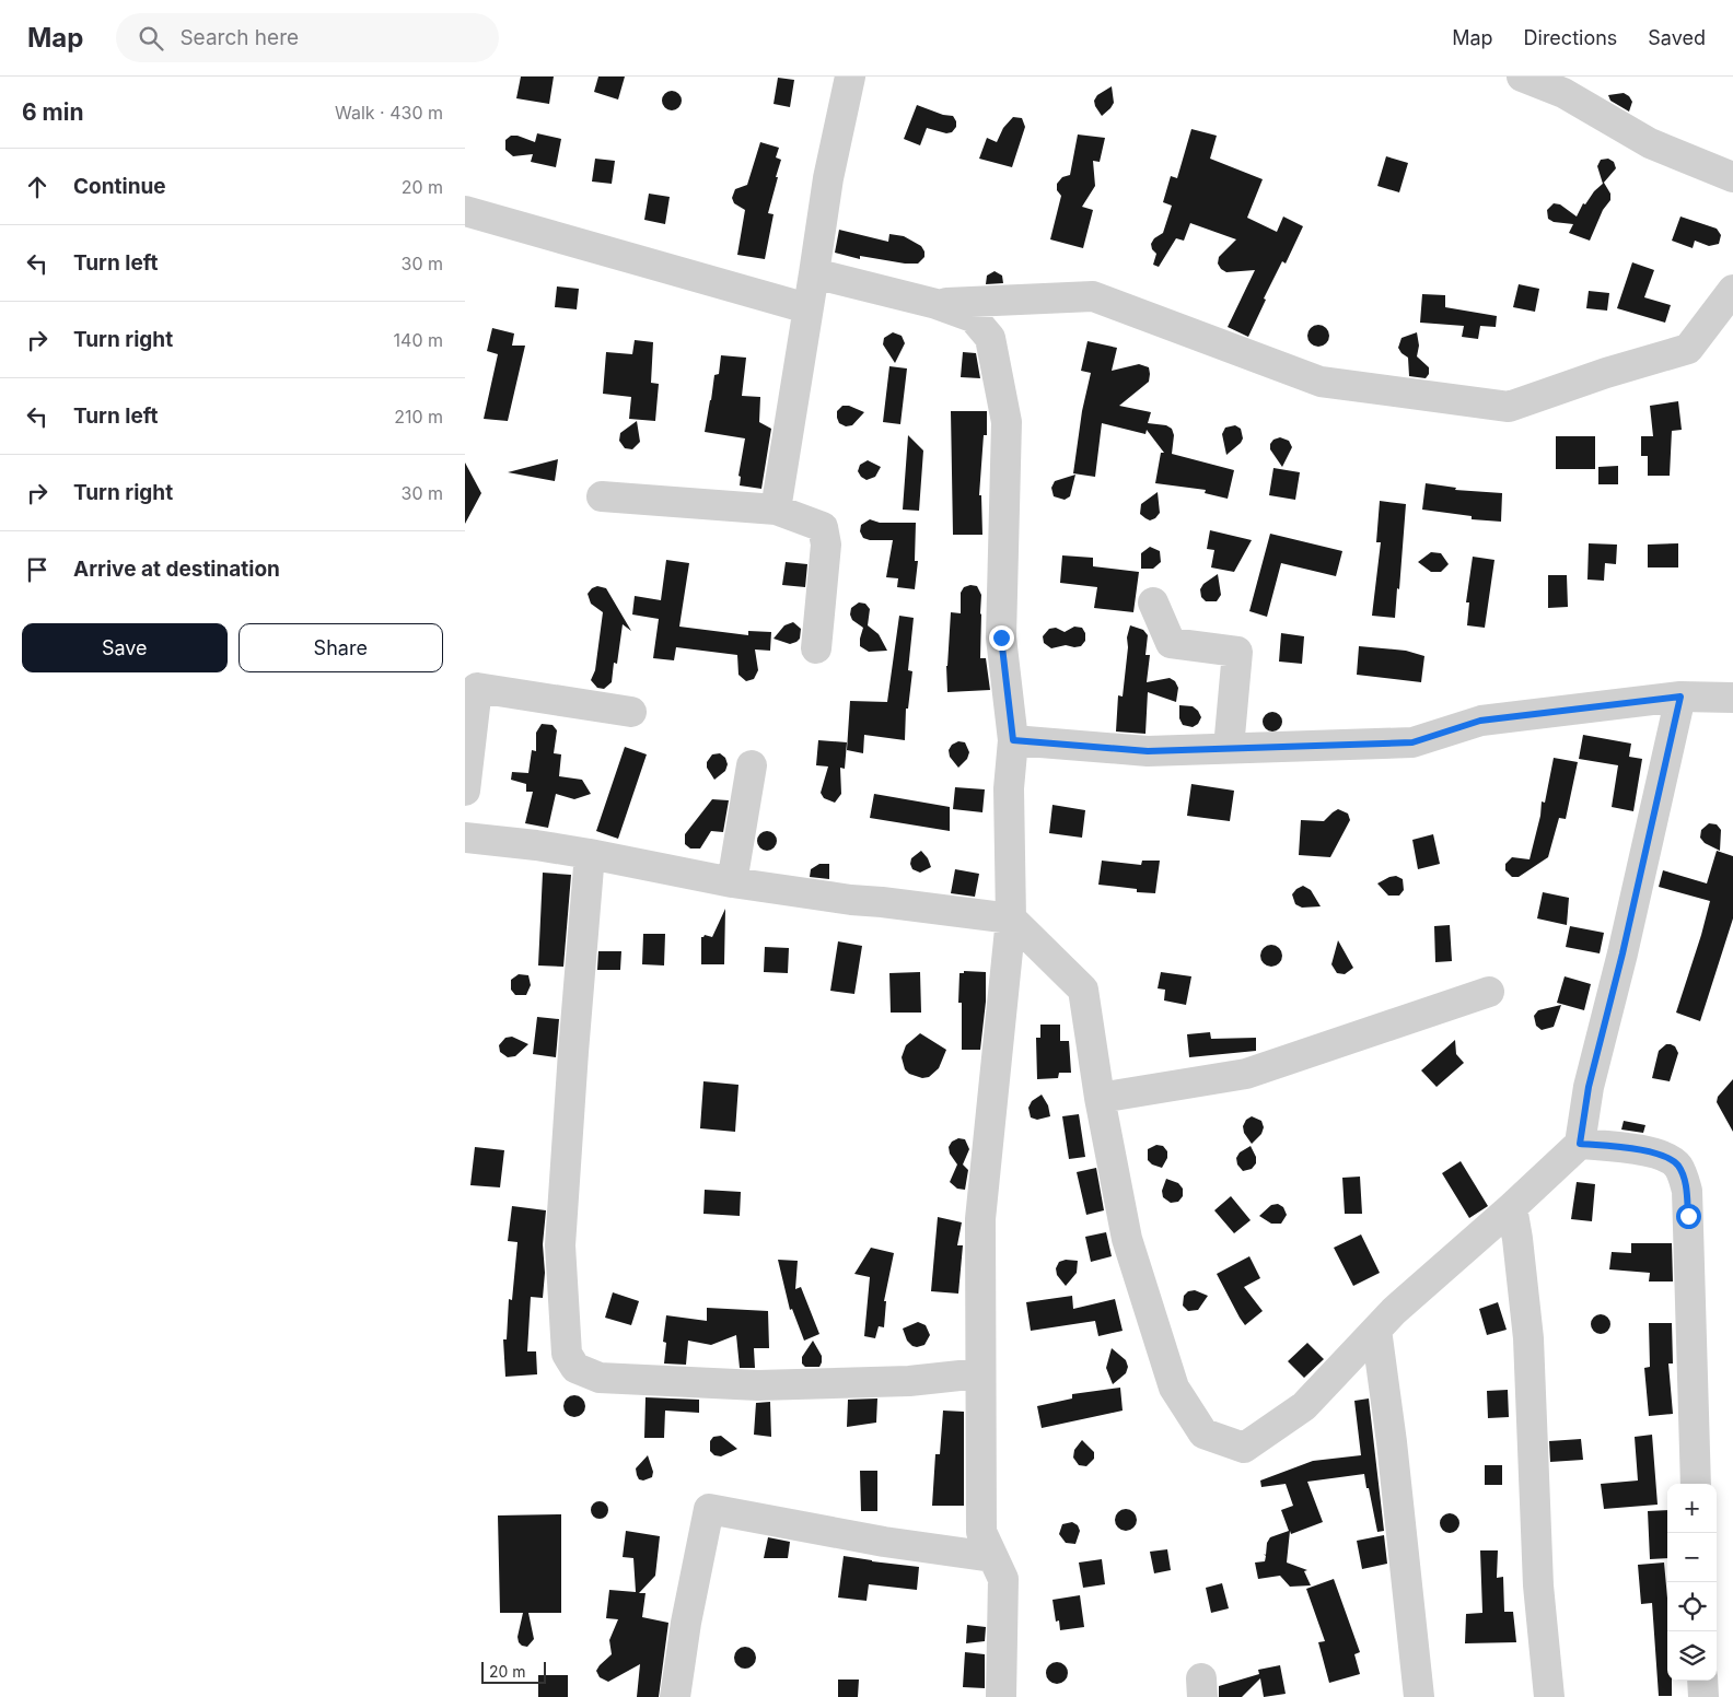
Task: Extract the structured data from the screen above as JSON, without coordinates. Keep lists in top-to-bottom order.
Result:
{
  "scale_bar": "20 m",
  "page": {
    "header": "Map",
    "search": "Search here",
    "nav": ["Map", "Directions", "Saved"],
    "heading": ["6 min", "Walk · 430 m"],
    "list": [
      ["Continue", "20 m"],
      ["Turn left", "30 m"],
      ["Turn right", "140 m"],
      ["Turn left", "210 m"],
      ["Turn right", "30 m"],
      "Arrive at destination"
    ],
    "buttons": ["Save", "Share"],
    "map_buttons": ["+", "−"],
    "scale": "20 m"
  }
}
